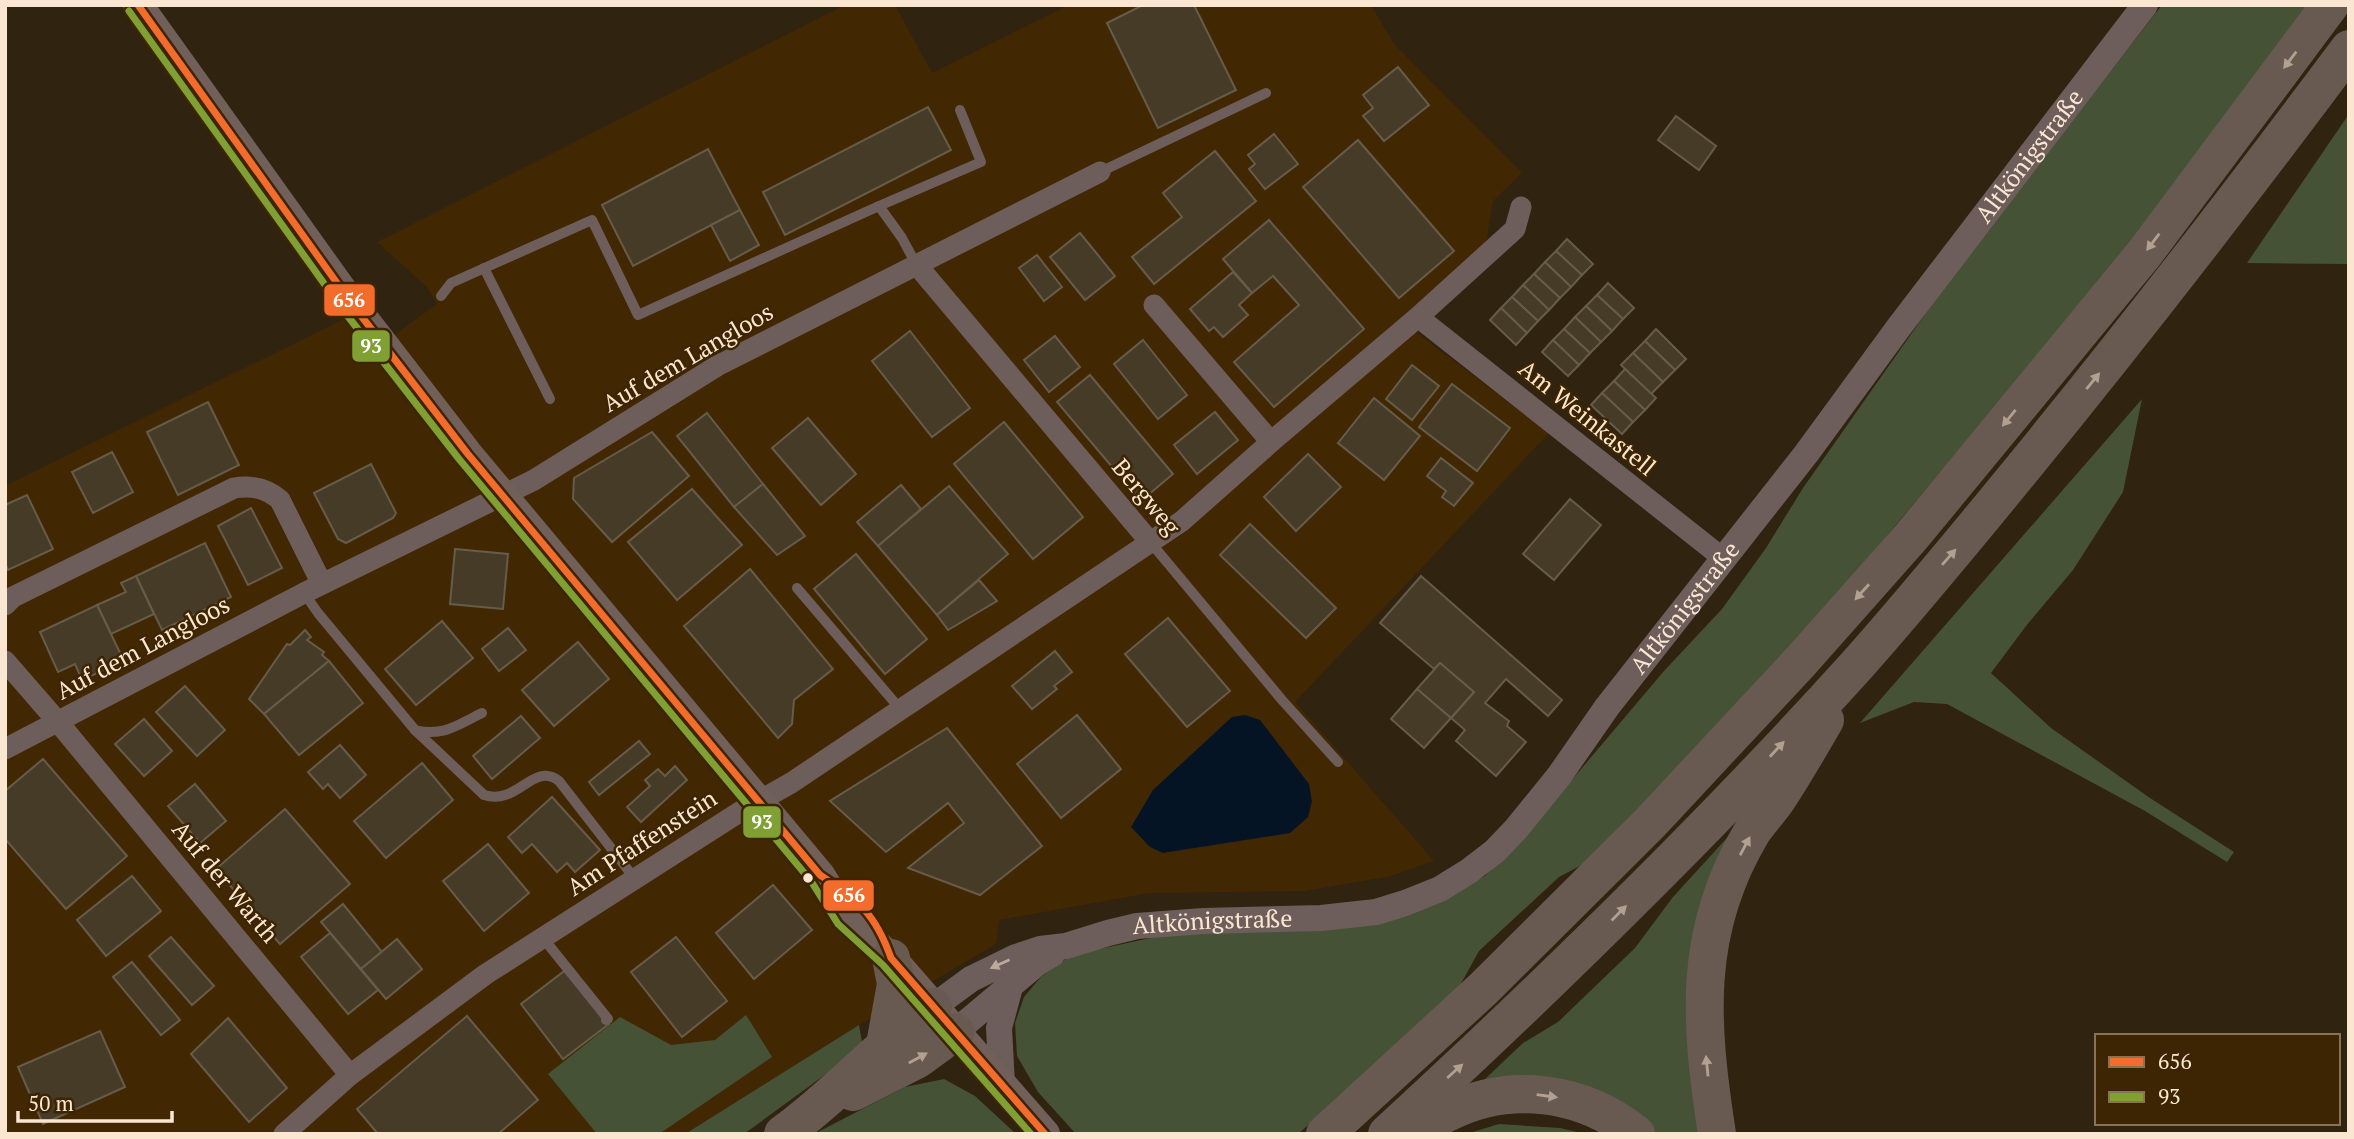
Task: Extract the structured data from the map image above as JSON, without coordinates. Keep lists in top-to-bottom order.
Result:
{
  "streets": {
    "street": [
      "Altkönigstraße",
      "Auf dem Langloos",
      "Am Weinkastell",
      "Bergweg",
      "Am Pfaffenstein",
      "Auf der Warth"
    ]
  },
  "crossings": [
    ["Altkönigstraße", "Am Weinkastell"],
    ["Auf dem Langloos", "Bergweg"],
    ["Auf dem Langloos", "Auf der Warth"],
    ["Bergweg", "Am Pfaffenstein"],
    ["Am Pfaffenstein", "Auf der Warth"]
  ],
  "lines": ["transit line 656", "transit line 93"],
  "legend": ["656", "93"],
  "scale_bar": "50 m"
}
